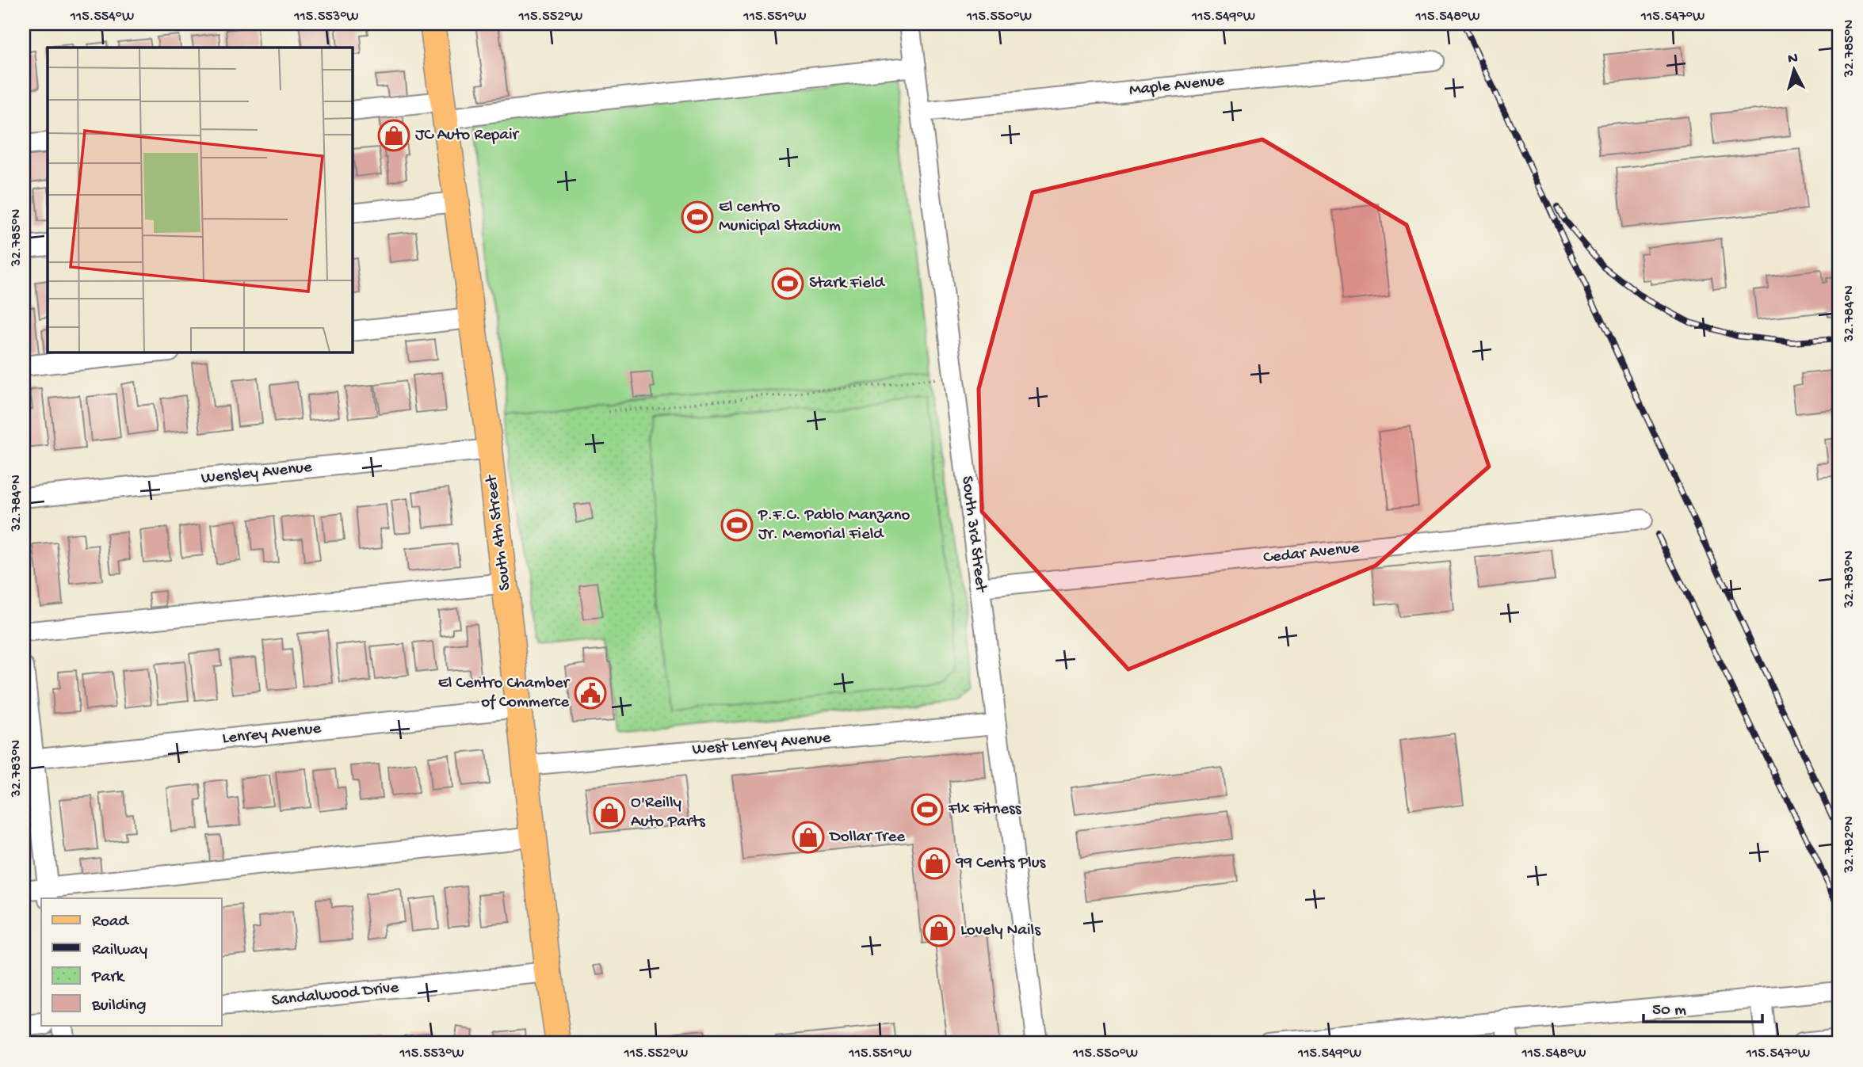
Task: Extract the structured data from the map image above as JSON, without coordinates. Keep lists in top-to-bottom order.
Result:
{
  "streets": {
    "main road": ["South 4th Street"],
    "street": [
      "Maple Avenue",
      "Wensley Avenue",
      "South 3rd Street",
      "Cedar Avenue",
      "Lenrey Avenue",
      "West Lenrey Avenue",
      "Sandalwood Drive"
    ]
  },
  "crossings": [
    ["Maple Avenue", "South 3rd Street"],
    ["Wensley Avenue", "South 4th Street"],
    ["South 4th Street", "Lenrey Avenue"],
    ["South 4th Street", "West Lenrey Avenue"],
    ["South 4th Street", "Sandalwood Drive"],
    ["South 3rd Street", "Cedar Avenue"],
    ["South 3rd Street", "West Lenrey Avenue"]
  ],
  "places": {
    "shop": [
      "JC Auto Repair",
      "O'Reilly Auto Parts",
      "Dollar Tree",
      "99 Cents Plus",
      "Lovely Nails"
    ],
    "sports": [
      "El centro Municipal Stadium",
      "Stark Field",
      "P.F.C. Pablo Manzano Jr. Memorial Field",
      "Flx Fitness"
    ],
    "public building": ["El Centro Chamber of Commerce"]
  },
  "legend": [
    "Road",
    "Railway",
    "Park",
    "Building"
  ],
  "scale_bar": "50 m",
  "north": "top",
  "coordinates": [
    "115.554°W",
    "115.553°W",
    "115.552°W",
    "115.551°W",
    "115.550°W",
    "115.549°W",
    "115.548°W",
    "115.547°W",
    "32.785°N",
    "32.784°N",
    "32.783°N",
    "32.782°N"
  ]
}
